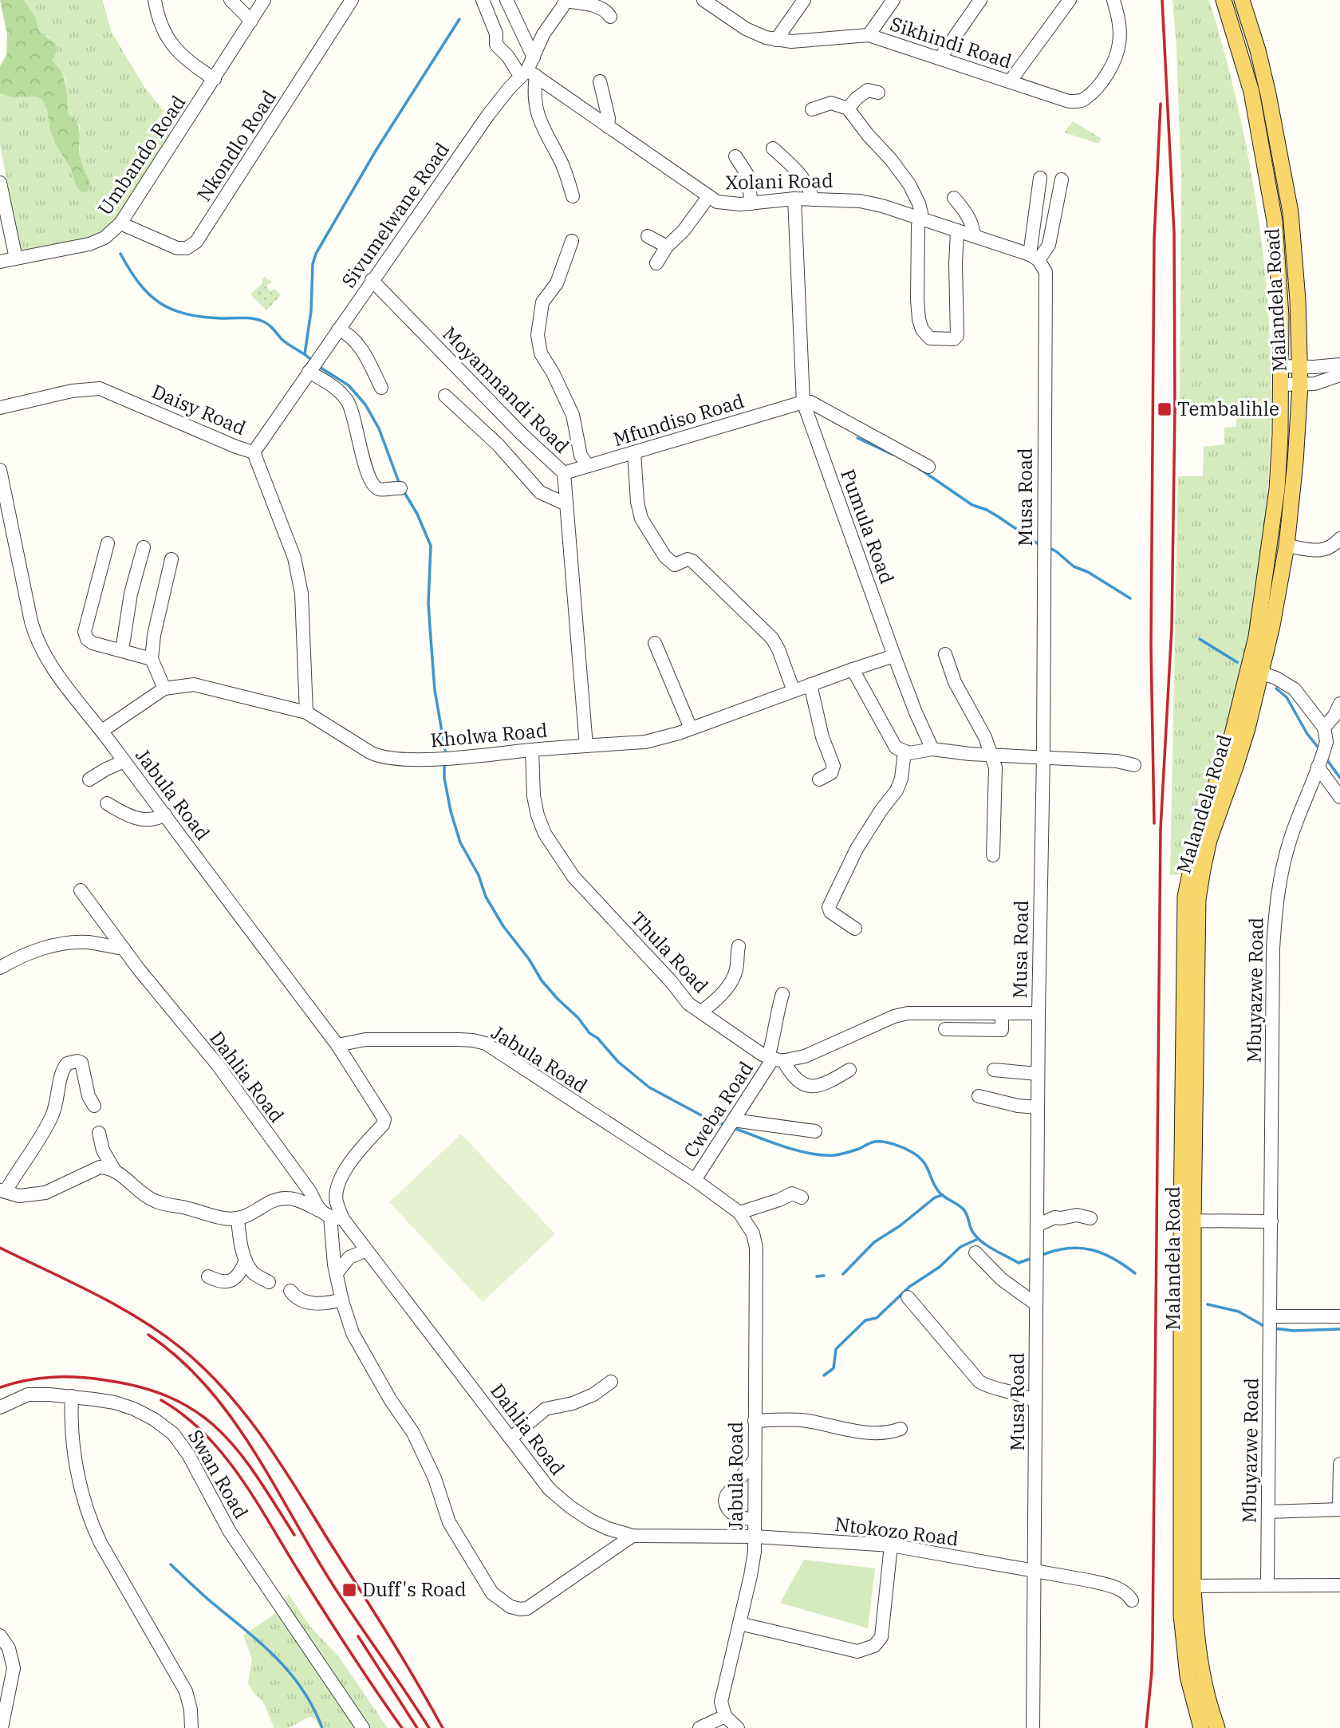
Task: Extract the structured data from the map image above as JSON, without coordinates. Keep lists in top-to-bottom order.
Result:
{
  "streets": {
    "main road": ["Malandela Road"],
    "street": [
      "Sikhindi Road",
      "Nkondlo Road",
      "Umbando Road",
      "Xolani Road",
      "Sivumelwane Road",
      "Moyamnandi Road",
      "Daisy Road",
      "Mfundiso Road",
      "Musa Road",
      "Pumula Road",
      "Kholwa Road",
      "Jabula Road",
      "Thula Road",
      "Mbuyazwe Road",
      "Dahlia Road",
      "Cweba Road",
      "Swan Road",
      "Ntokozo Road"
    ]
  },
  "crossings": [
    ["Nkondlo Road", "Umbando Road"],
    ["Xolani Road", "Sivumelwane Road"],
    ["Xolani Road", "Musa Road"],
    ["Xolani Road", "Pumula Road"],
    ["Sivumelwane Road", "Moyamnandi Road"],
    ["Sivumelwane Road", "Daisy Road"],
    ["Moyamnandi Road", "Mfundiso Road"],
    ["Moyamnandi Road", "Kholwa Road"],
    ["Daisy Road", "Kholwa Road"],
    ["Mfundiso Road", "Pumula Road"],
    ["Musa Road", "Ntokozo Road"],
    ["Pumula Road", "Kholwa Road"],
    ["Kholwa Road", "Jabula Road"],
    ["Kholwa Road", "Thula Road"],
    ["Jabula Road", "Dahlia Road"],
    ["Jabula Road", "Cweba Road"],
    ["Jabula Road", "Ntokozo Road"],
    ["Thula Road", "Cweba Road"],
    ["Dahlia Road", "Ntokozo Road"]
  ],
  "places": {
    "transit": ["Tembalihle", "Duff's Road"]
  }
}
